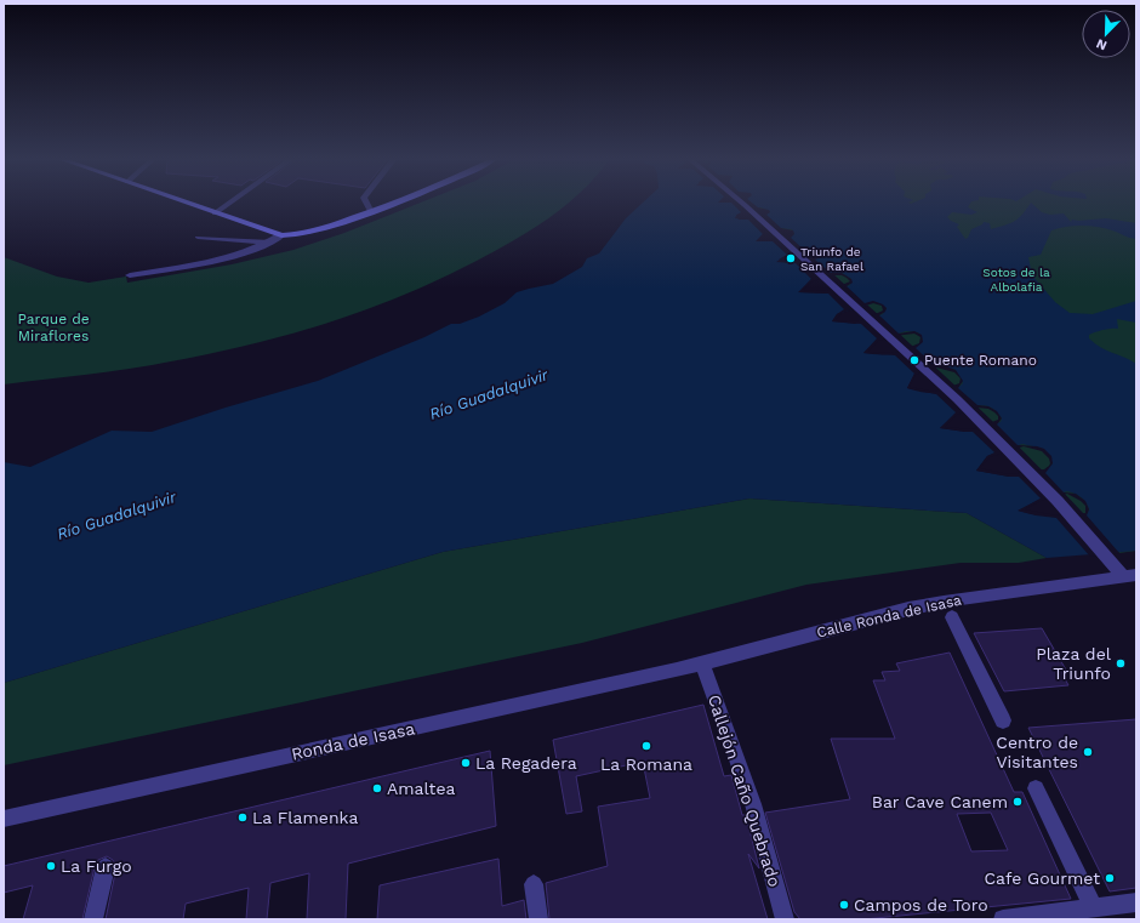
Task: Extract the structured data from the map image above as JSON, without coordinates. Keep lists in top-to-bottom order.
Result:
{
  "streets": {
    "street": ["Calle Ronda de Isasa", "Ronda de Isasa", "Callejón Caño Quebrado"]
  },
  "crossings": [
    ["Calle Ronda de Isasa", "Ronda de Isasa"],
    ["Calle Ronda de Isasa", "Callejón Caño Quebrado"],
    ["Ronda de Isasa", "Callejón Caño Quebrado"]
  ],
  "water": ["Río Guadalquivir"],
  "parks": ["Sotos de la Albolafia", "Parque de Miraflores"],
  "places": [
    "Triunfo de San Rafael",
    "Puente Romano",
    "Plaza del Triunfo",
    "La Romana",
    "Centro de Visitantes",
    "La Regadera",
    "Amaltea",
    "Bar Cave Canem",
    "La Flamenka",
    "La Furgo",
    "Cafe Gourmet",
    "Campos de Toro"
  ],
  "north": "bottom left"
}
